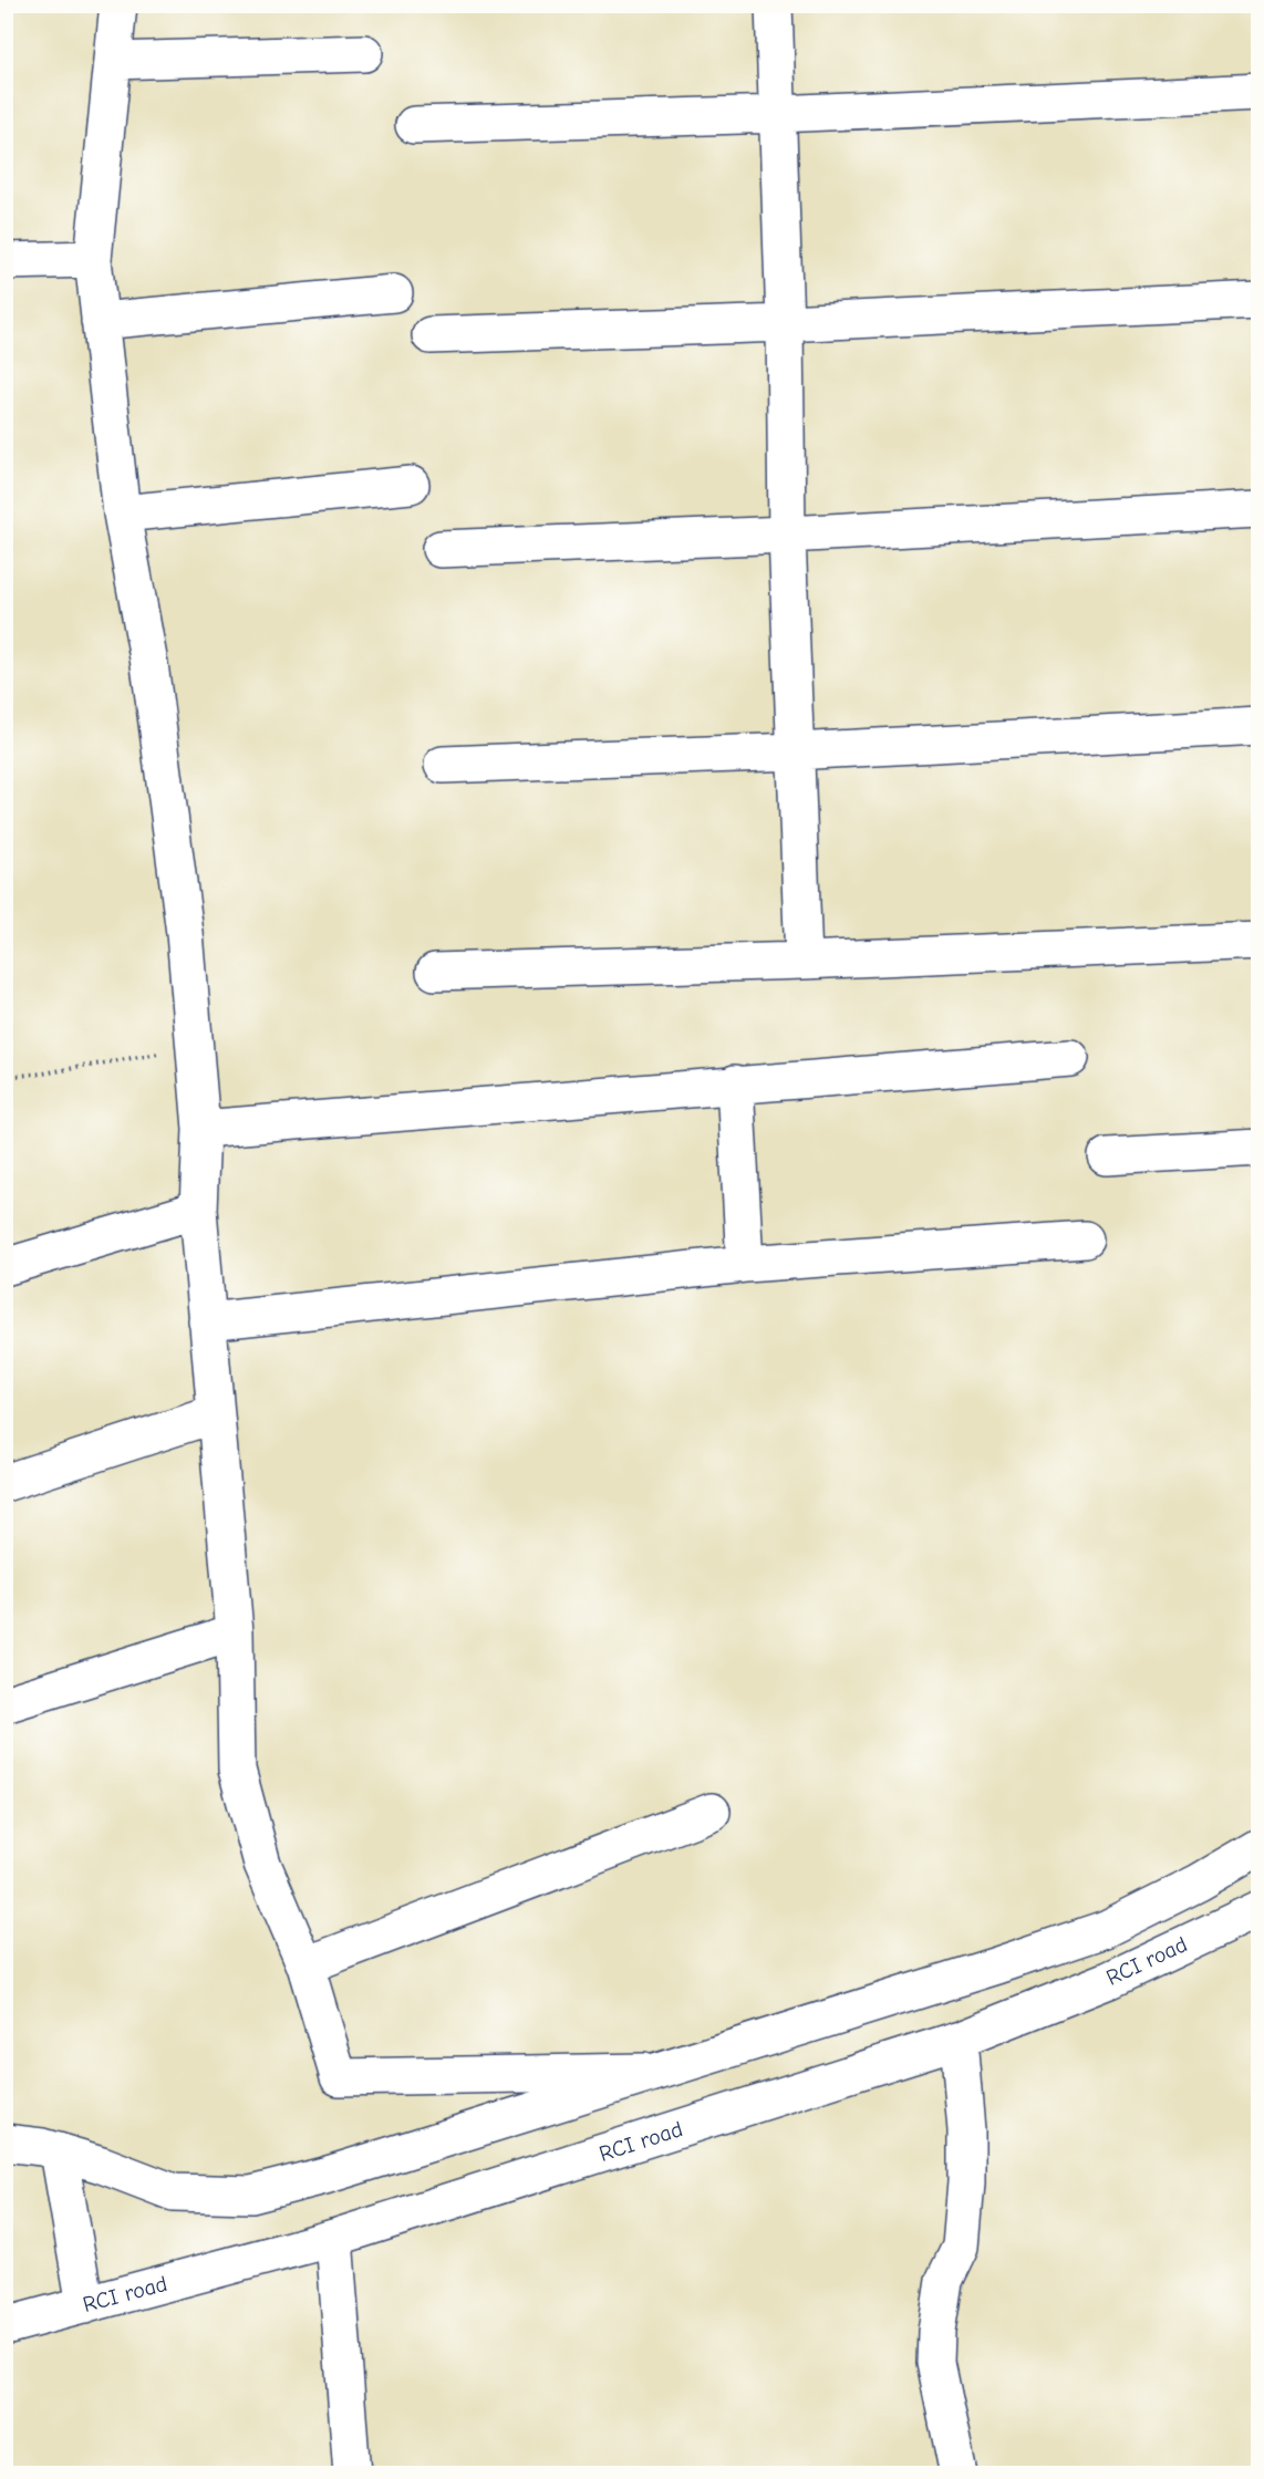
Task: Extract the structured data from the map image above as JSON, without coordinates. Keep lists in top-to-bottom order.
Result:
{
  "streets": {
    "street": ["RCI road"]
  }
}
